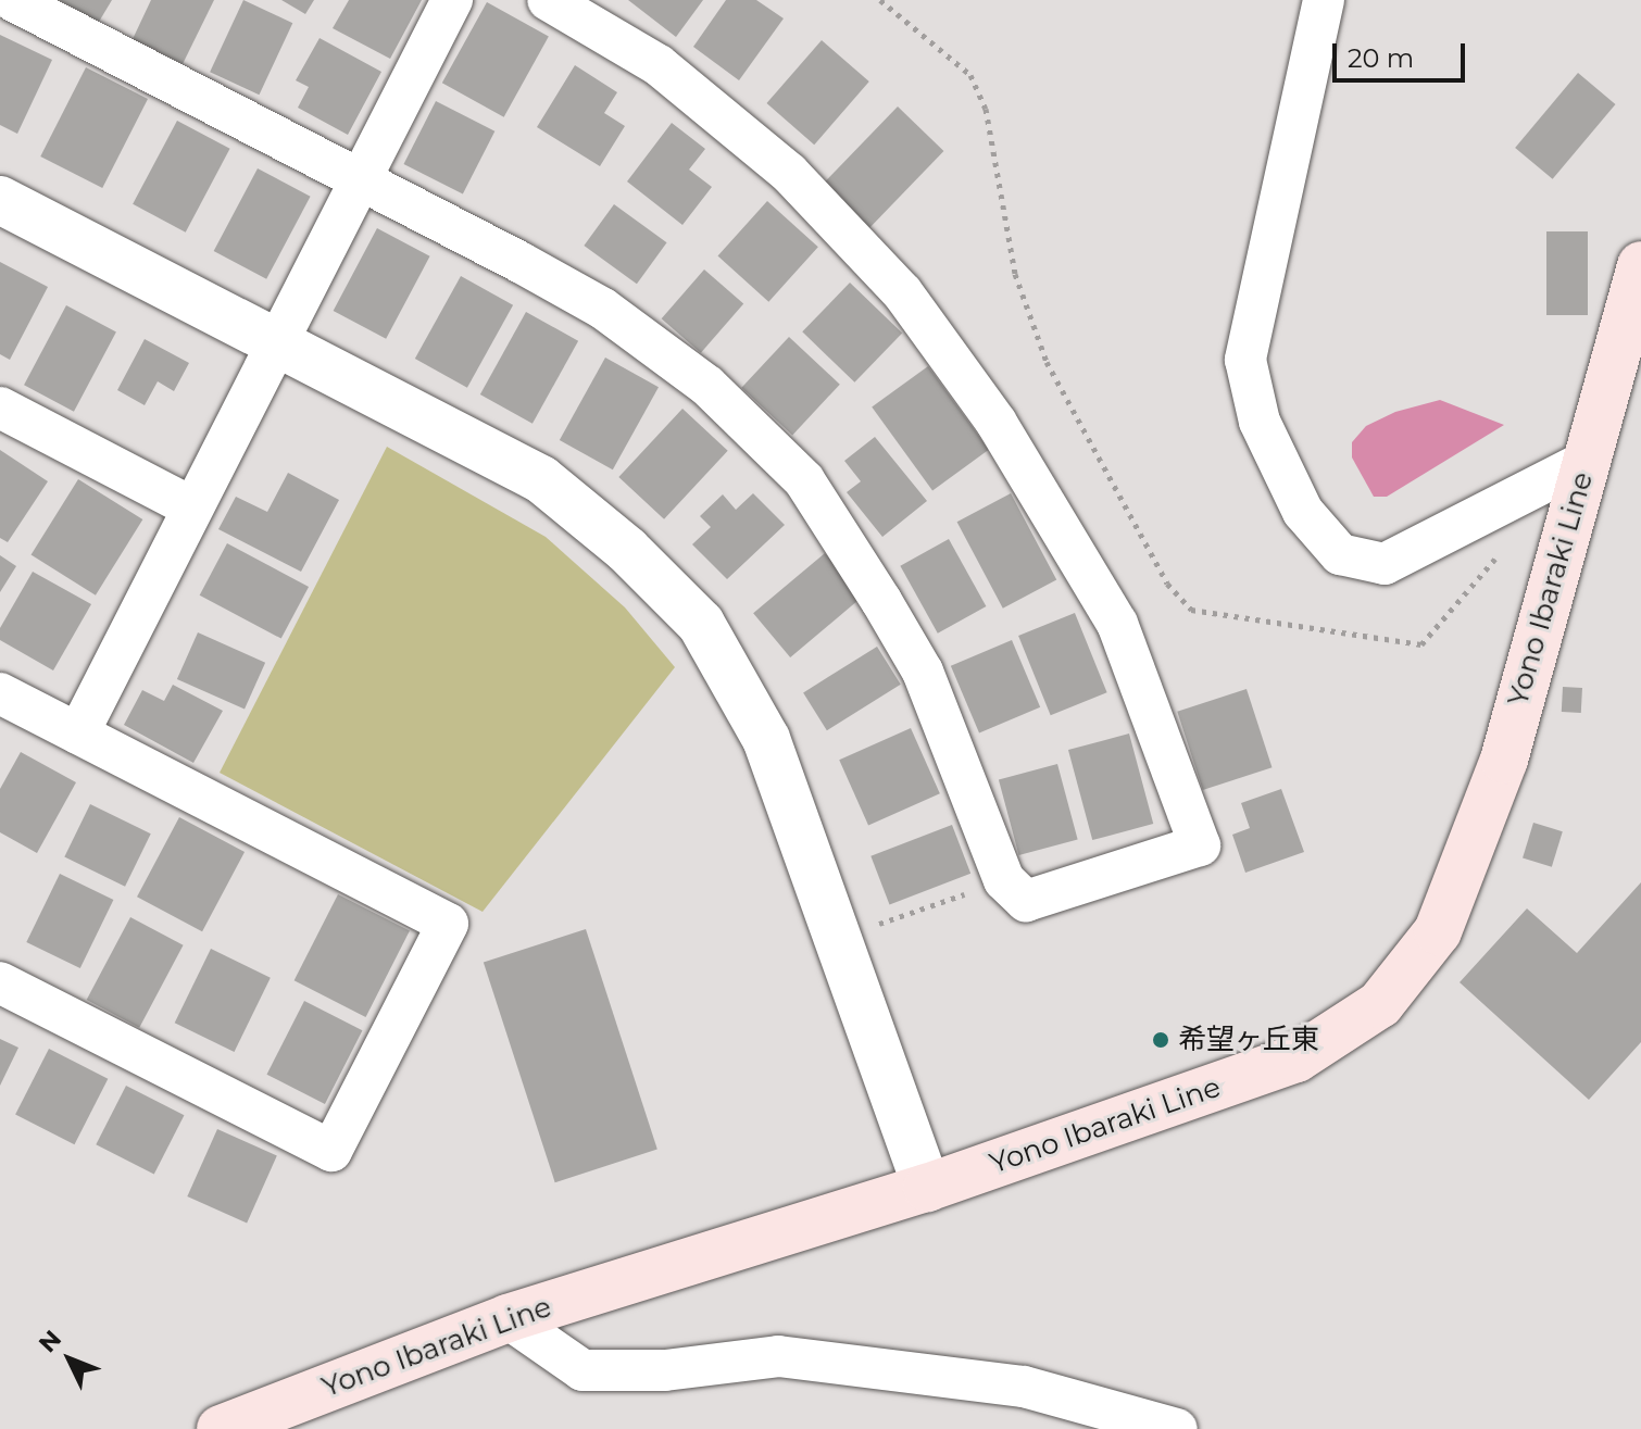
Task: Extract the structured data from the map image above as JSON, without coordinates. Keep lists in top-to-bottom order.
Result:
{
  "streets": {
    "main road": ["Yono Ibaraki Line"]
  },
  "places": ["希望ヶ丘東"],
  "scale_bar": "20 m",
  "north": "top left"
}
